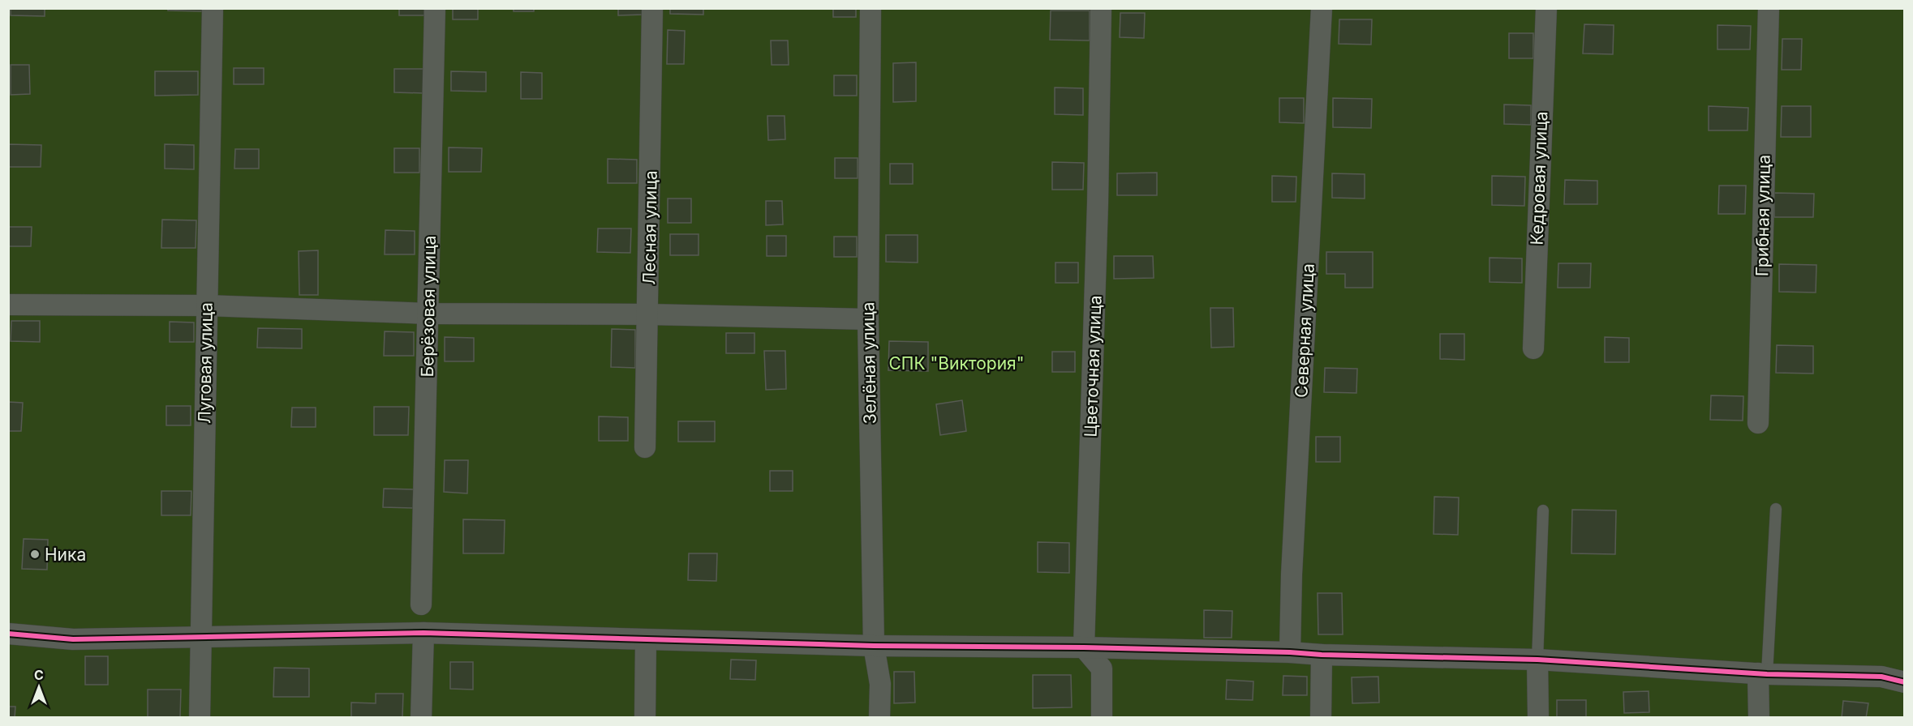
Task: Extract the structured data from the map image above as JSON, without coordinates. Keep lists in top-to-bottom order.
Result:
{
  "streets": {
    "street": [
      "Кедровая улица",
      "Грибная улица",
      "Лесная улица",
      "Берёзовая улица",
      "Северная улица",
      "Луговая улица",
      "Зелёная улица",
      "Цветочная улица"
    ]
  },
  "parks": ["СПК \"Виктория\""],
  "places": ["Ника"],
  "north": "top"
}
